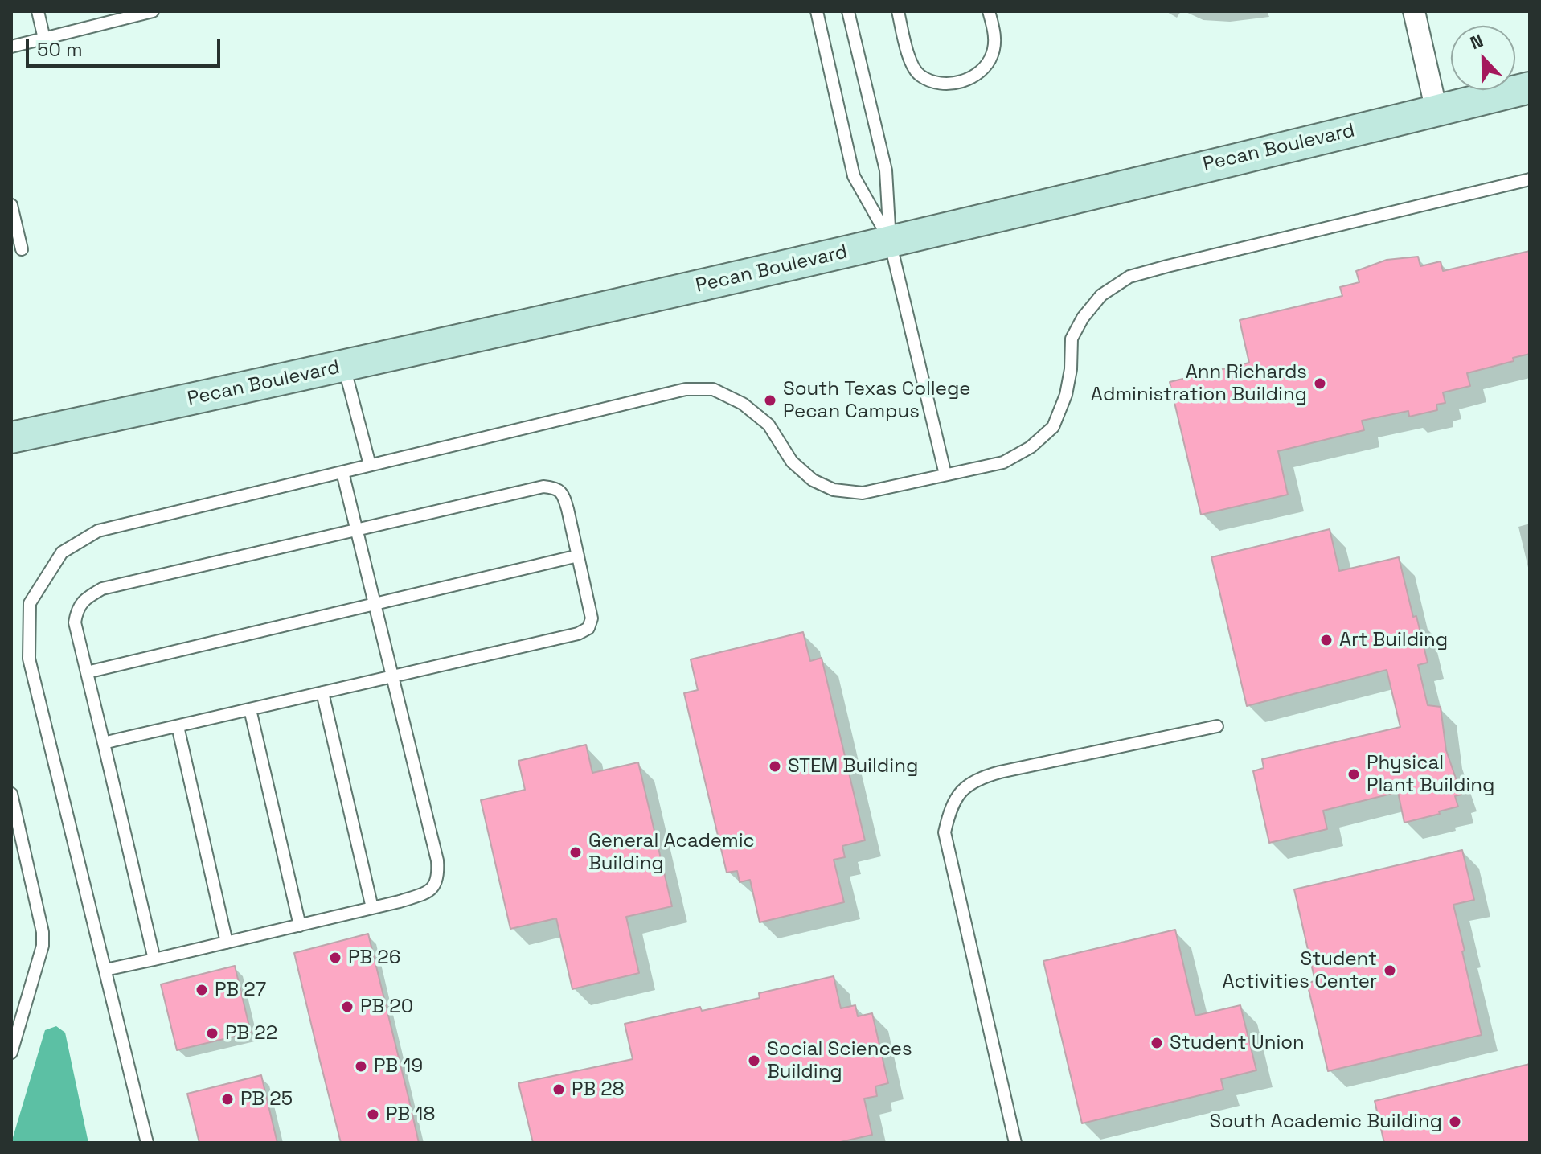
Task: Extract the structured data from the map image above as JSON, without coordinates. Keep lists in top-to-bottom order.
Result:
{
  "streets": {
    "main road": ["Pecan Boulevard"]
  },
  "places": [
    "Ann Richards Administration Building",
    "South Texas College Pecan Campus",
    "Art Building",
    "STEM Building",
    "Physical Plant Building",
    "General Academic Building",
    "PB 26",
    "Student Activities Center",
    "PB 27",
    "PB 20",
    "PB 22",
    "Student Union",
    "Social Sciences Building",
    "PB 19",
    "PB 28",
    "PB 25",
    "PB 18",
    "South Academic Building"
  ],
  "scale_bar": "50 m",
  "north": "top"
}
